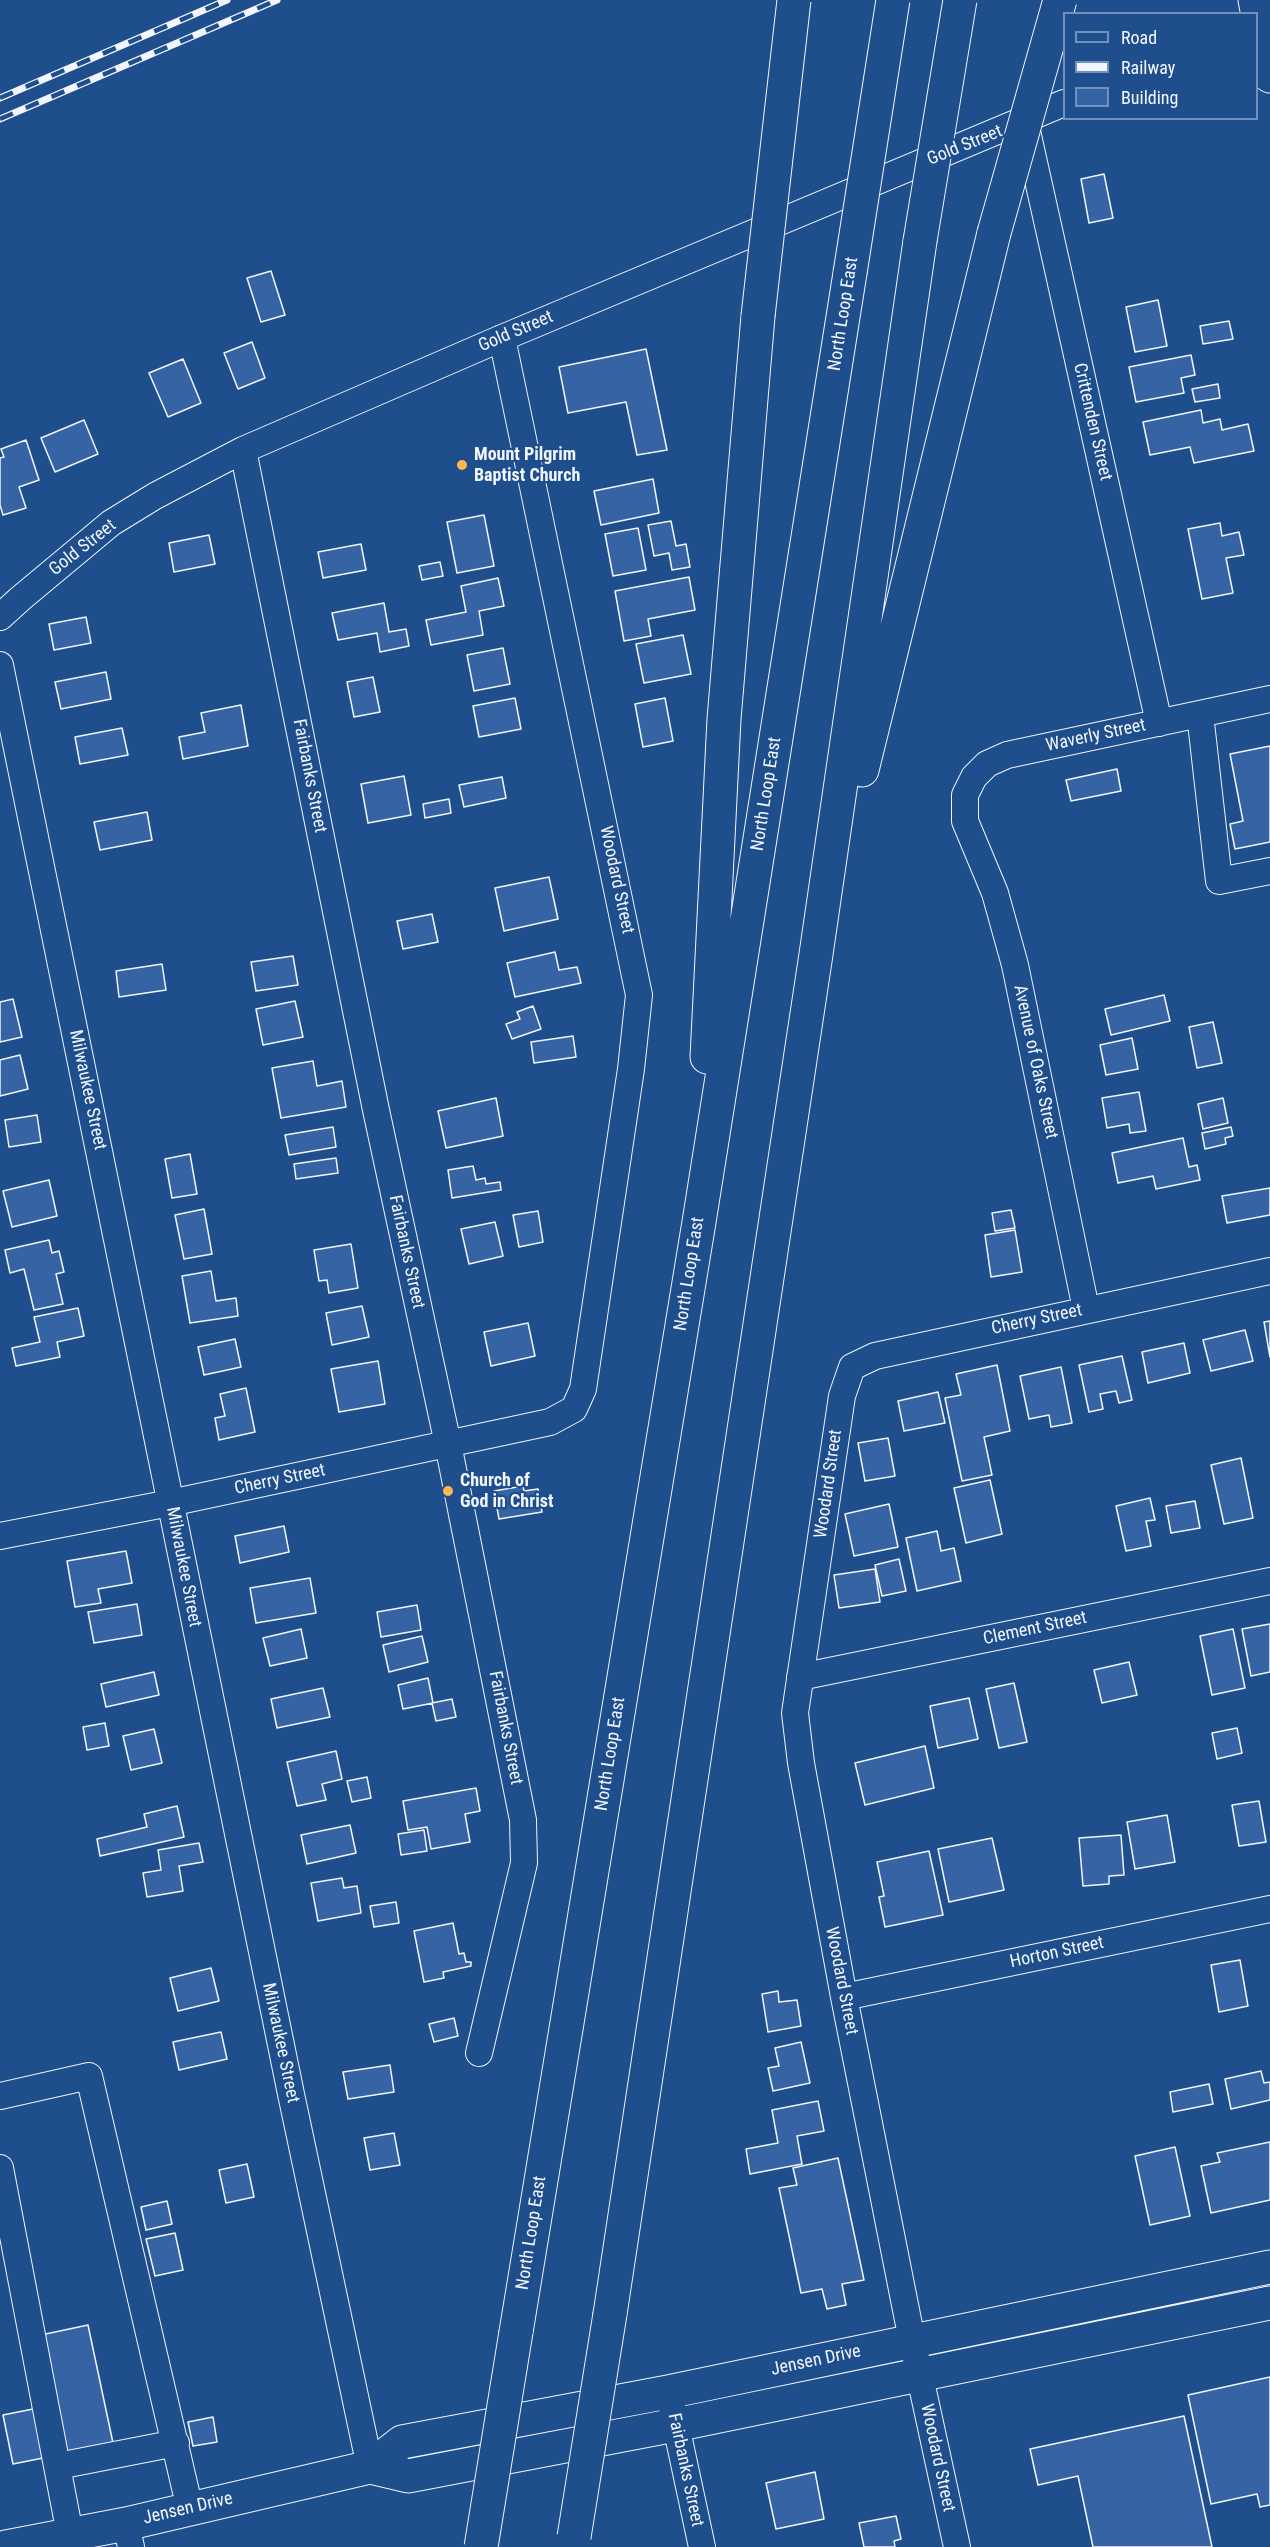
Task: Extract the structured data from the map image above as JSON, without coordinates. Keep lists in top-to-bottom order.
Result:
{
  "streets": {
    "main road": ["North Loop East", "Jensen Drive"],
    "street": [
      "Gold Street",
      "Crittenden Street",
      "Waverly Street",
      "Fairbanks Street",
      "Woodard Street",
      "Avenue of Oaks Street",
      "Milwaukee Street",
      "Cherry Street",
      "Clement Street",
      "Horton Street"
    ]
  },
  "crossings": [
    ["Gold Street", "Crittenden Street"],
    ["Gold Street", "Fairbanks Street"],
    ["Gold Street", "Woodard Street"],
    ["Crittenden Street", "Waverly Street"],
    ["Waverly Street", "Avenue of Oaks Street"],
    ["Fairbanks Street", "Cherry Street"],
    ["Fairbanks Street", "Jensen Drive"],
    ["Woodard Street", "Cherry Street"],
    ["Woodard Street", "Clement Street"],
    ["Woodard Street", "Horton Street"],
    ["Woodard Street", "Jensen Drive"],
    ["Avenue of Oaks Street", "Cherry Street"],
    ["Milwaukee Street", "Cherry Street"],
    ["Milwaukee Street", "Jensen Drive"]
  ],
  "places": ["Mount Pilgrim Baptist Church", "Church of God in Christ"],
  "legend": ["Road", "Railway", "Building"]
}
